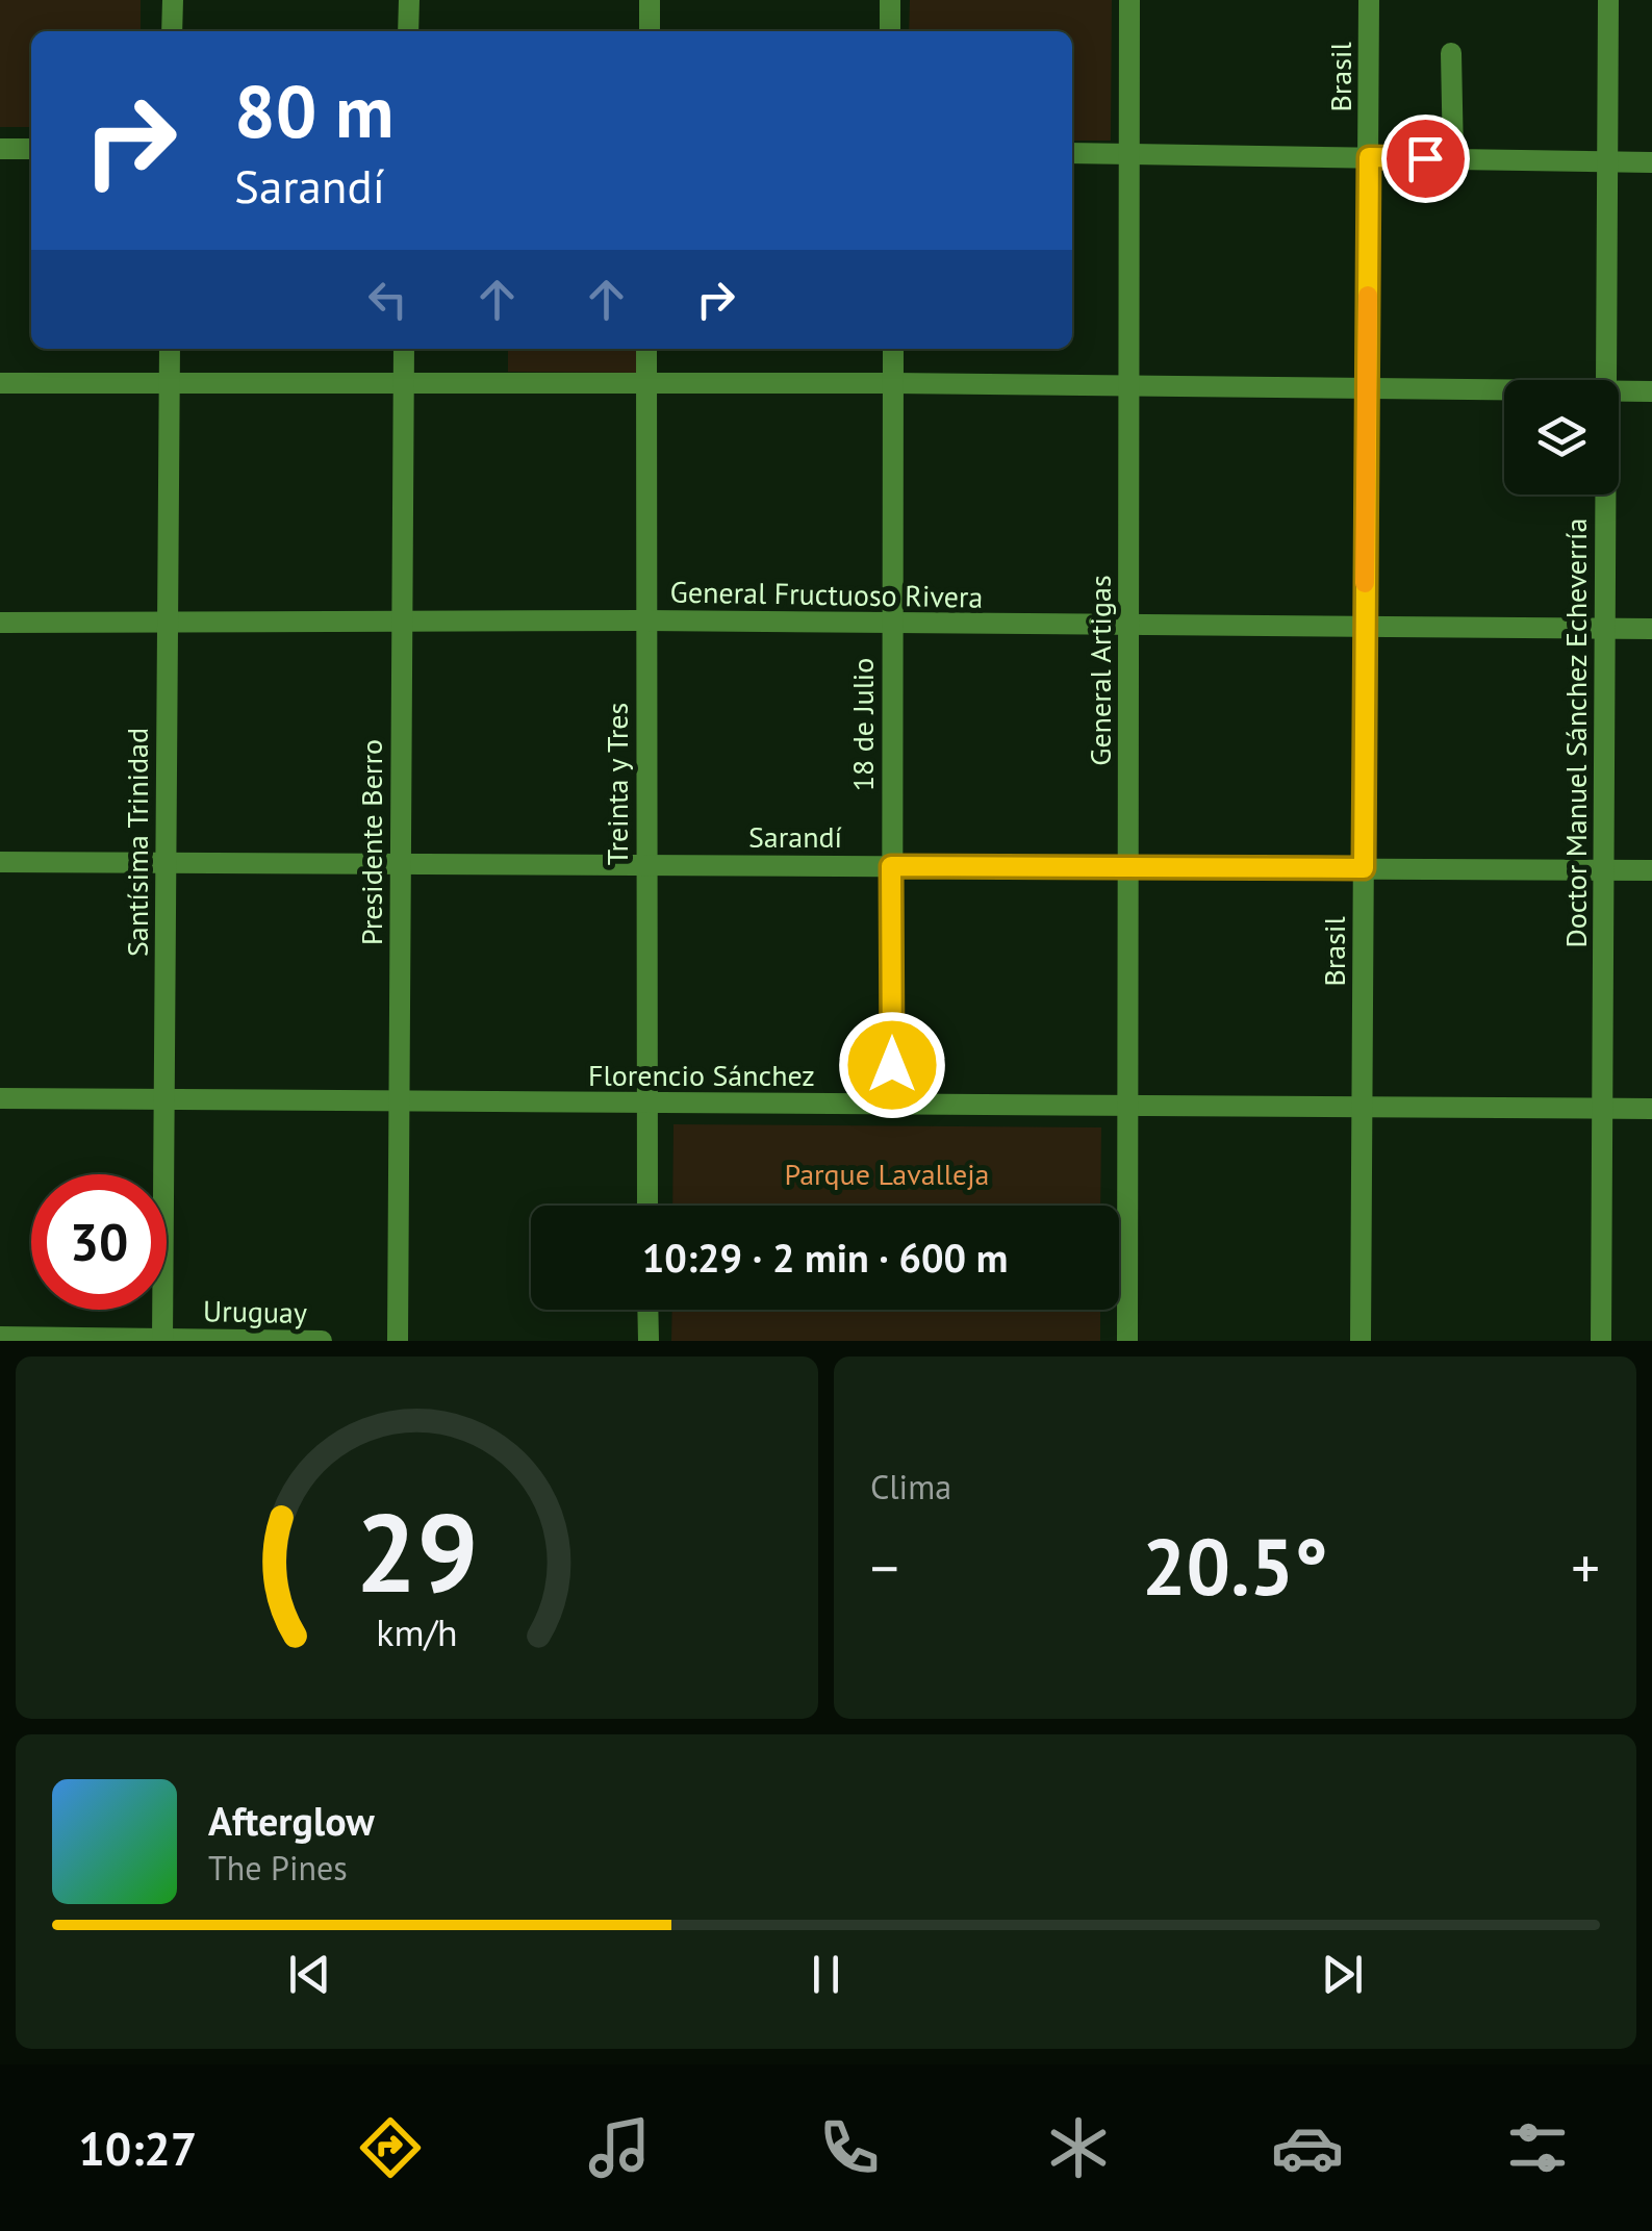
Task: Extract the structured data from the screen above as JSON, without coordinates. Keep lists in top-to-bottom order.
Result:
{
  "streets": {
    "street": [
      "Brasil",
      "General Fructuoso Rivera",
      "General Artigas",
      "18 de Julio",
      "Doctor Manuel Sánchez Echeverría",
      "Treinta y Tres",
      "Sarandí",
      "Santísima Trinidad",
      "Presidente Berro",
      "Florencio Sánchez",
      "Uruguay"
    ]
  },
  "crossings": [
    ["Brasil", "General Fructuoso Rivera"],
    ["Brasil", "Sarandí"],
    ["Brasil", "Florencio Sánchez"],
    ["General Fructuoso Rivera", "General Artigas"],
    ["General Fructuoso Rivera", "18 de Julio"],
    ["General Fructuoso Rivera", "Doctor Manuel Sánchez Echeverría"],
    ["General Fructuoso Rivera", "Treinta y Tres"],
    ["General Fructuoso Rivera", "Santísima Trinidad"],
    ["General Fructuoso Rivera", "Presidente Berro"],
    ["General Artigas", "Sarandí"],
    ["General Artigas", "Florencio Sánchez"],
    ["18 de Julio", "Sarandí"],
    ["18 de Julio", "Florencio Sánchez"],
    ["Doctor Manuel Sánchez Echeverría", "Sarandí"],
    ["Doctor Manuel Sánchez Echeverría", "Florencio Sánchez"],
    ["Treinta y Tres", "Sarandí"],
    ["Treinta y Tres", "Florencio Sánchez"],
    ["Sarandí", "Santísima Trinidad"],
    ["Sarandí", "Presidente Berro"],
    ["Santísima Trinidad", "Florencio Sánchez"],
    ["Santísima Trinidad", "Uruguay"],
    ["Presidente Berro", "Florencio Sánchez"]
  ],
  "parks": ["Parque Lavalleja"],
  "page": {
    "turn": ["80 m", "Sarandí"],
    "limit": "30",
    "trip": "10:29 · 2 min · 600 m",
    "tile": "Clima",
    "heat": ["−", "20.5°", "+"],
    "song": ["Afterglow", "The Pines"],
    "tabs": "10:27",
    "gauge": ["29", "km/h"]
  }
}
